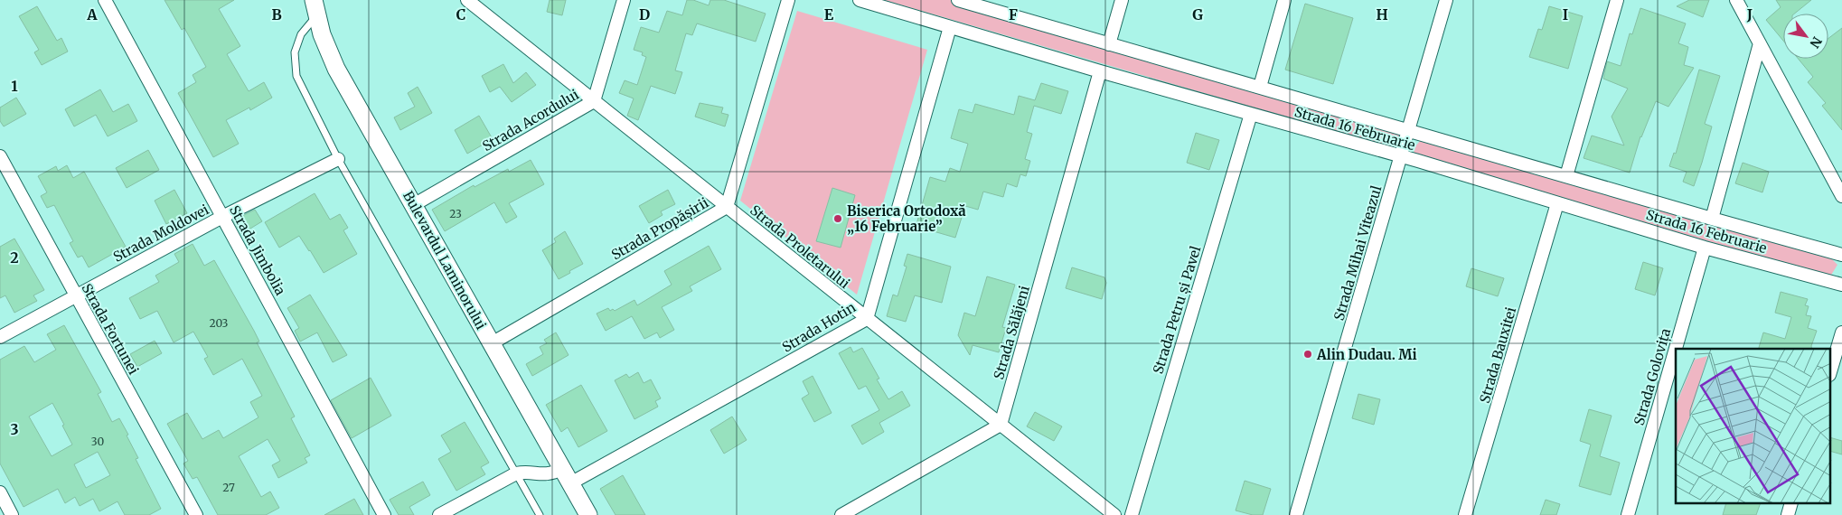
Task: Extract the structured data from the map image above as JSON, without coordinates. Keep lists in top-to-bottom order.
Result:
{
  "streets": {
    "street": [
      "Strada Acordului",
      "Strada 16 Februarie",
      "Strada Propășirii",
      "Strada Moldovei",
      "Strada Proletarului",
      "Strada Jimbolia",
      "Strada Mihai Viteazul",
      "Bulevardul Laminorului",
      "Strada Petru și Pavel",
      "Strada Hotin",
      "Strada Fortunei",
      "Strada Sălăjeni",
      "Strada Bauxitei",
      "Strada Golovița"
    ]
  },
  "crossings": [
    ["Strada Acordului", "Strada Proletarului"],
    ["Strada Acordului", "Bulevardul Laminorului"],
    ["Strada 16 Februarie", "Strada Mihai Viteazul"],
    ["Strada 16 Februarie", "Strada Petru și Pavel"],
    ["Strada 16 Februarie", "Strada Hotin"],
    ["Strada 16 Februarie", "Strada Sălăjeni"],
    ["Strada 16 Februarie", "Strada Bauxitei"],
    ["Strada 16 Februarie", "Strada Golovița"],
    ["Strada Propășirii", "Strada Proletarului"],
    ["Strada Propășirii", "Bulevardul Laminorului"],
    ["Strada Moldovei", "Strada Jimbolia"],
    ["Strada Moldovei", "Strada Fortunei"],
    ["Strada Proletarului", "Strada Hotin"],
    ["Strada Proletarului", "Strada Sălăjeni"],
    ["Bulevardul Laminorului", "Strada Hotin"]
  ],
  "places": ["Biserica Ortodoxă „16 Februarie”", "Alin Dudau. Mi"],
  "house_numbers": [
    "23",
    "203",
    "30",
    "27"
  ],
  "north": "bottom right",
  "grid": {
    "columns": [
      "A",
      "B",
      "C",
      "D",
      "E",
      "F",
      "G",
      "H",
      "I",
      "J"
    ],
    "rows": ["1", "2", "3"]
  }
}
